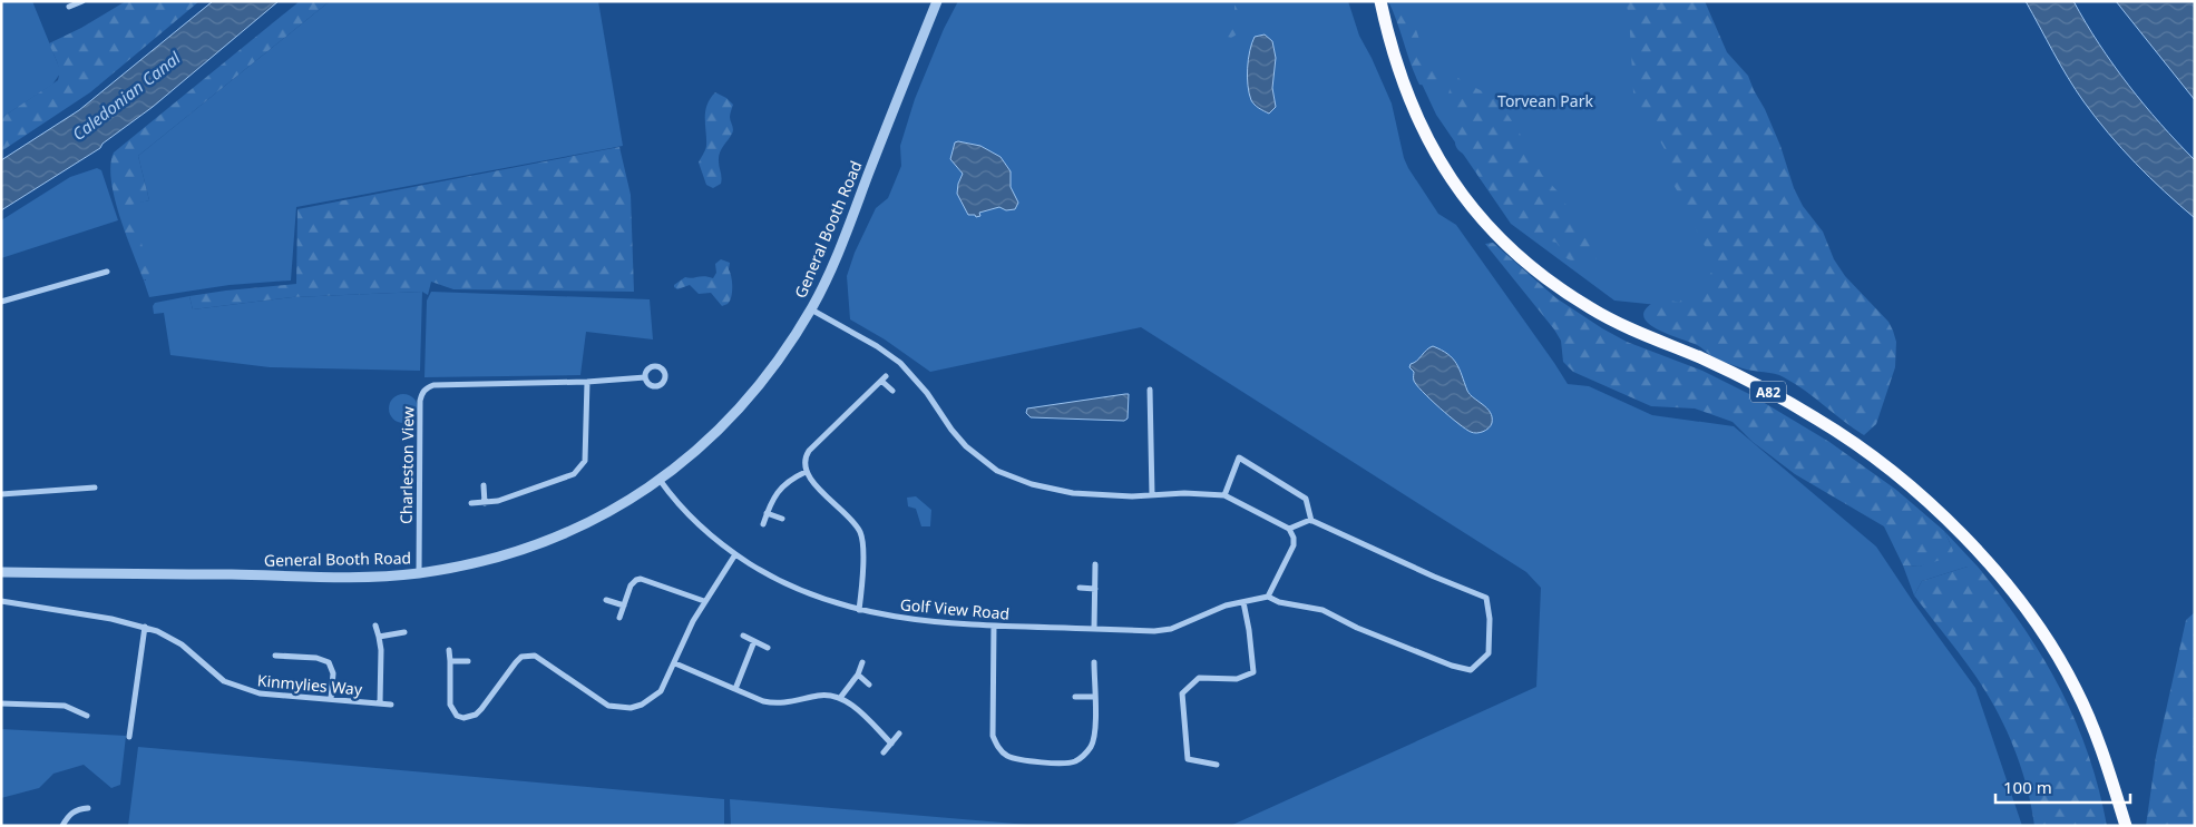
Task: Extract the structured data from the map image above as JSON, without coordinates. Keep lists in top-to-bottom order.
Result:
{
  "streets": {
    "highway": ["A82"],
    "street": [
      "General Booth Road",
      "Charleston View",
      "Golf View Road",
      "Kinmylies Way"
    ]
  },
  "crossings": [
    ["General Booth Road", "Charleston View"],
    ["General Booth Road", "Golf View Road"]
  ],
  "water": ["Caledonian Canal"],
  "parks": ["Torvean Park"],
  "scale_bar": "100 m"
}
